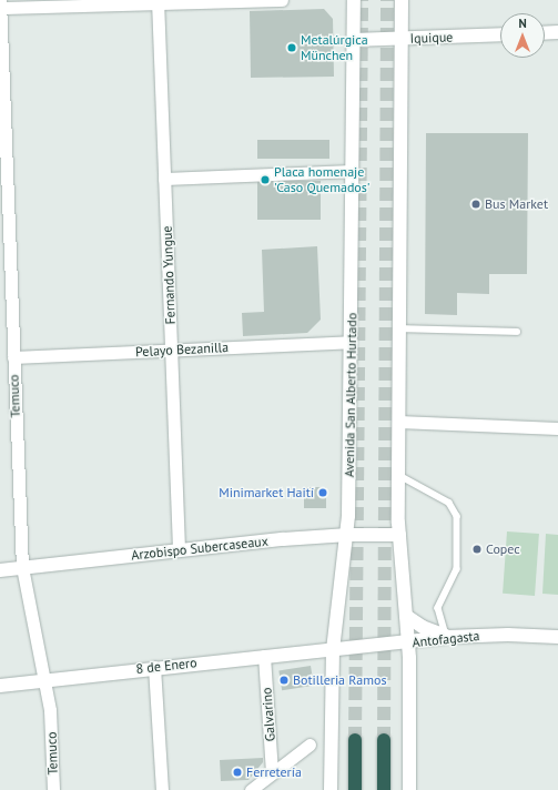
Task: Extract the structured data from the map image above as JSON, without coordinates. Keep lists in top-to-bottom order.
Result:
{
  "streets": {
    "main road": [
      "Iquique",
      "Avenida San Alberto Hurtado",
      "Arzobispo Subercaseaux",
      "Antofagasta",
      "8 de Enero"
    ],
    "street": [
      "Fernando Yungue",
      "Pelayo Bezanilla",
      "Temuco",
      "Galvarino"
    ]
  },
  "crossings": [
    ["Iquique", "Avenida San Alberto Hurtado"],
    ["Fernando Yungue", "Pelayo Bezanilla"],
    ["Fernando Yungue", "Arzobispo Subercaseaux"],
    ["Pelayo Bezanilla", "Avenida San Alberto Hurtado"],
    ["Pelayo Bezanilla", "Temuco"],
    ["Avenida San Alberto Hurtado", "Arzobispo Subercaseaux"],
    ["Avenida San Alberto Hurtado", "Antofagasta"],
    ["Avenida San Alberto Hurtado", "8 de Enero"],
    ["Temuco", "Arzobispo Subercaseaux"],
    ["Temuco", "8 de Enero"],
    ["Antofagasta", "8 de Enero"],
    ["8 de Enero", "Galvarino"]
  ],
  "places": [
    "Metalúrgica München",
    "Placa homenaje 'Caso Quemados'",
    "Bus Market",
    "Minimarket Haití",
    "Copec",
    "Botilleria Ramos",
    "Ferretería"
  ],
  "north": "top"
}
